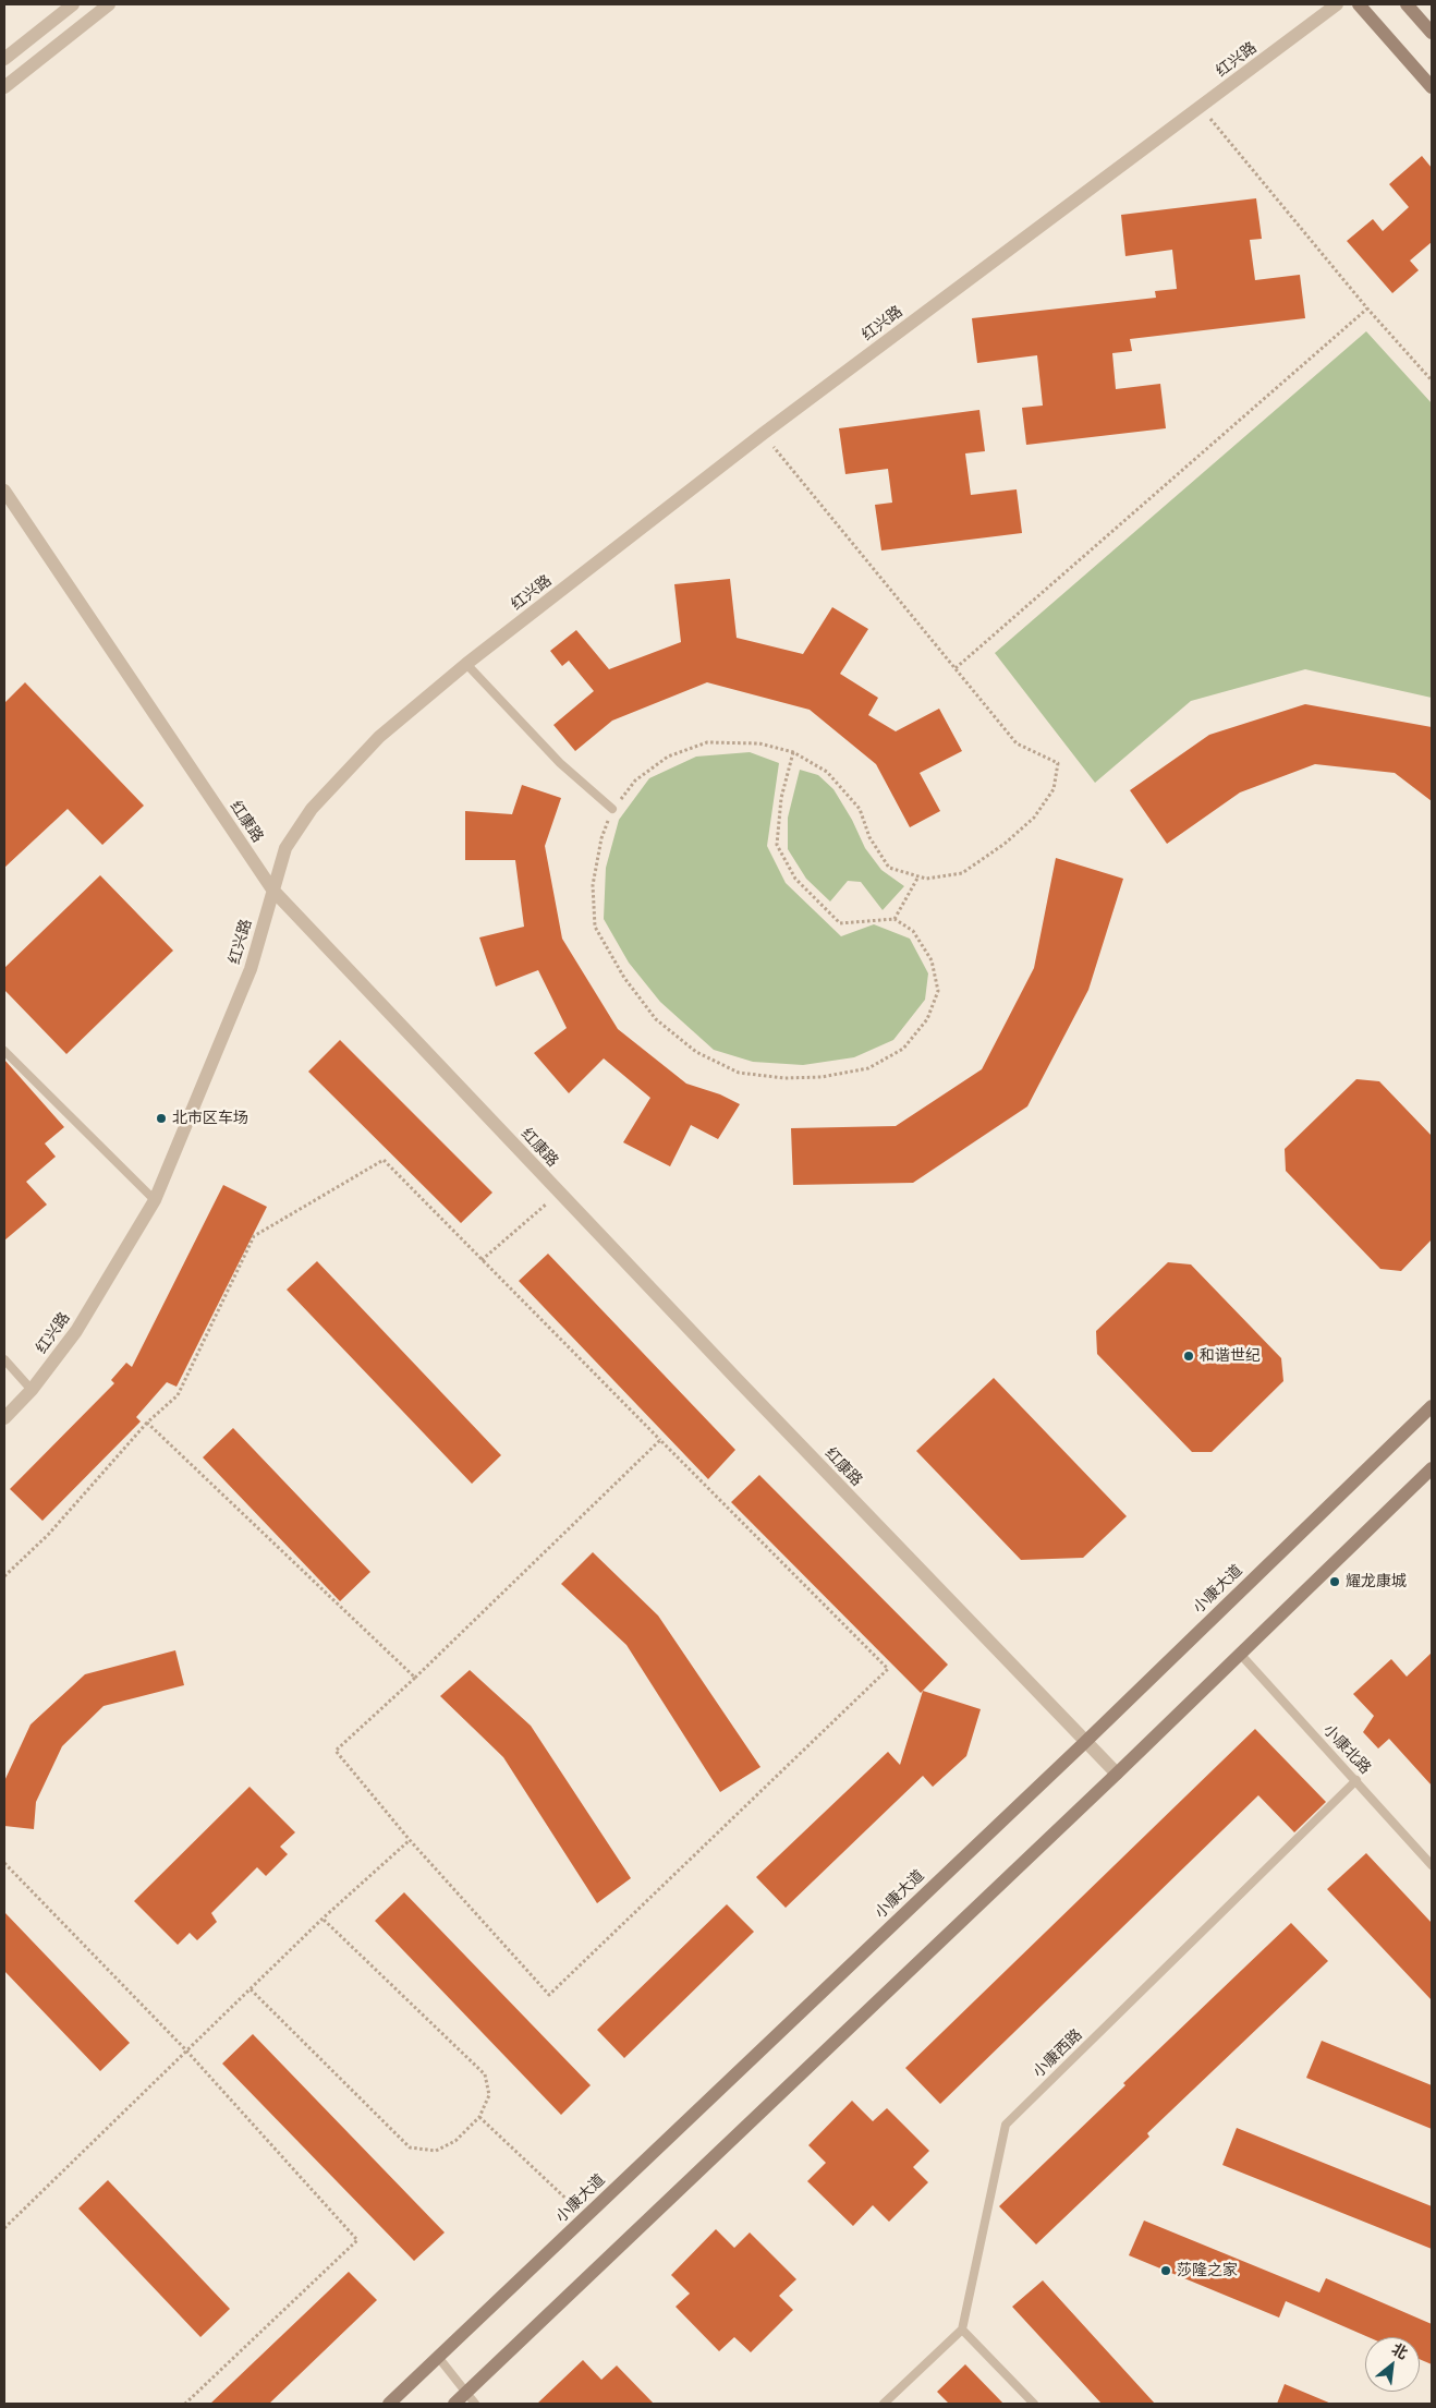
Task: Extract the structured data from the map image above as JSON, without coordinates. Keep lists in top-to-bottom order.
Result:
{
  "streets": {
    "main road": ["小康大道"],
    "street": ["红兴路", "红康路"],
    "lane": ["小康北路", "小康西路"]
  },
  "crossings": [
    ["红兴路", "红康路"],
    ["红康路", "小康大道"],
    ["小康北路", "小康西路"]
  ],
  "places": [
    "北市区车场",
    "和谐世纪",
    "耀龙康城",
    "莎隆之家"
  ],
  "north": "top right"
}
